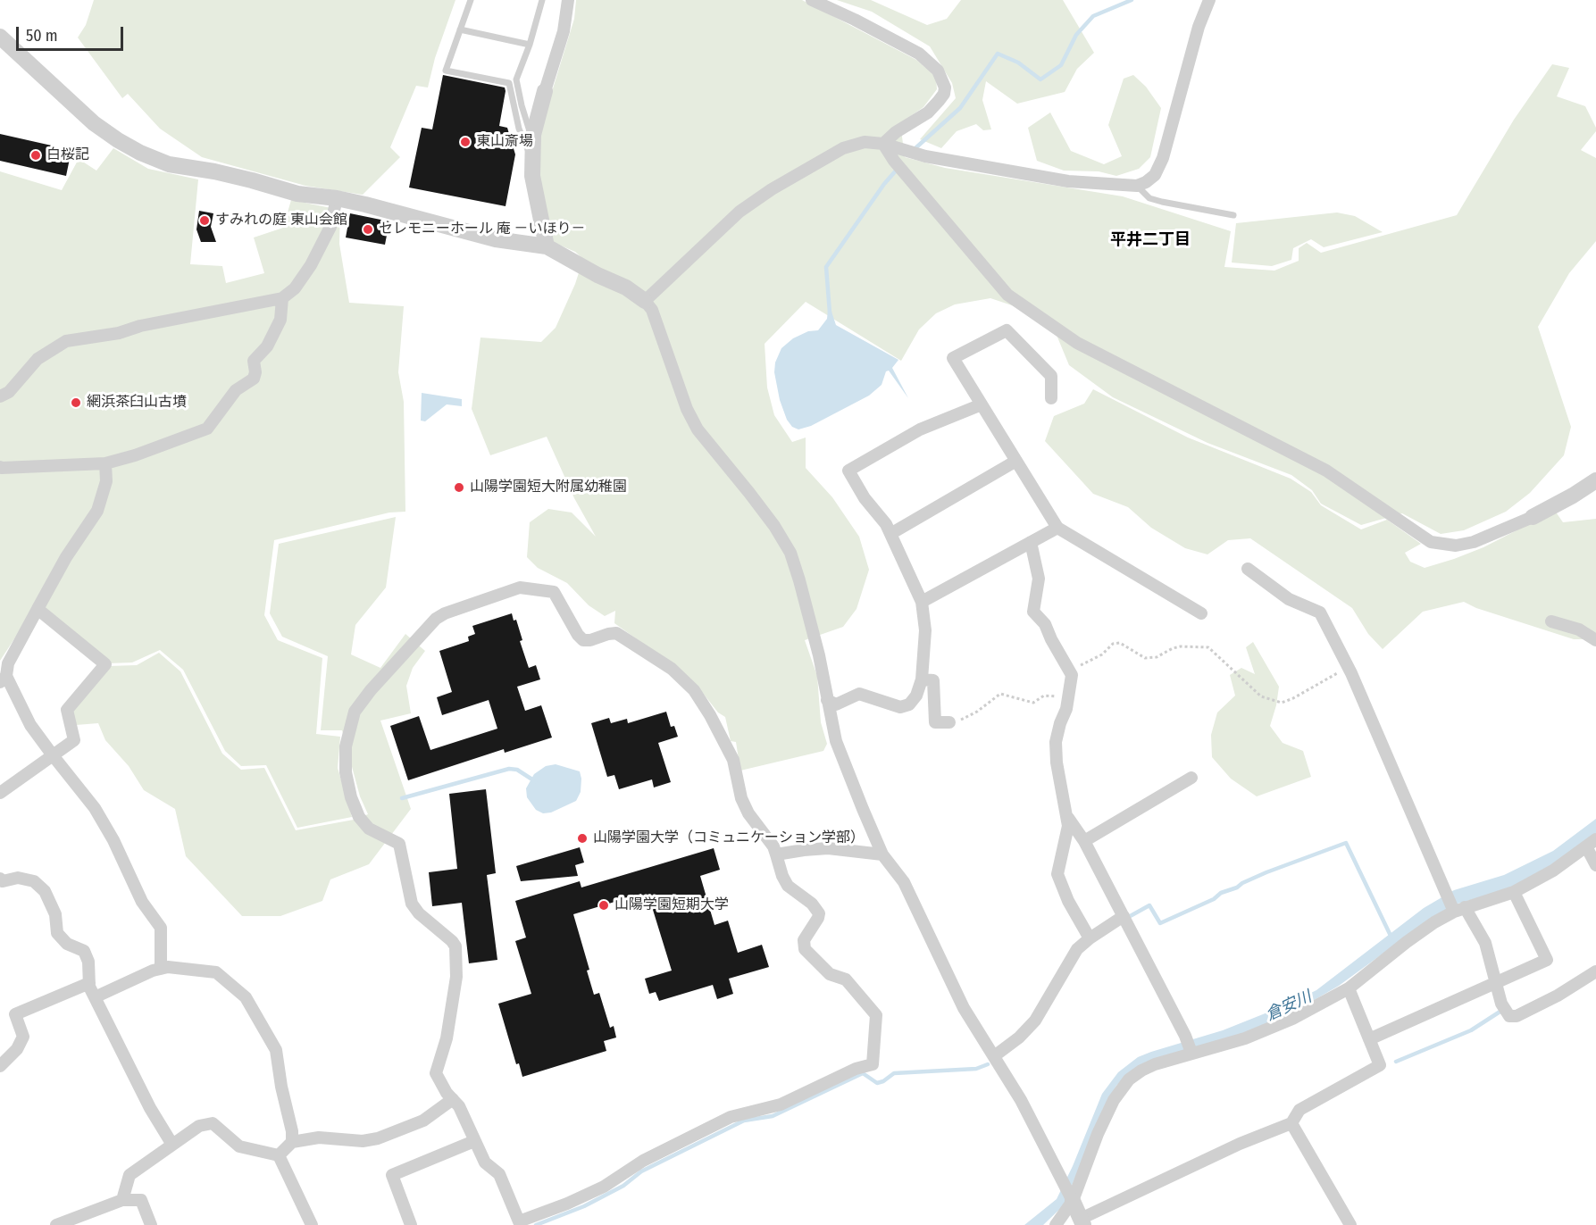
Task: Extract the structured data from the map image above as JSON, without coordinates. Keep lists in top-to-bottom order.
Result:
{
  "districts": ["平井二丁目"],
  "water": ["倉安川"],
  "places": [
    "東山斎場",
    "白桜記",
    "すみれの庭 東山会館",
    "セレモニーホール 庵 －いほり－",
    "網浜茶臼山古墳",
    "山陽学園短大附属幼稚園",
    "山陽学園大学（コミュニケーション学部）",
    "山陽学園短期大学"
  ],
  "scale_bar": "50 m"
}
